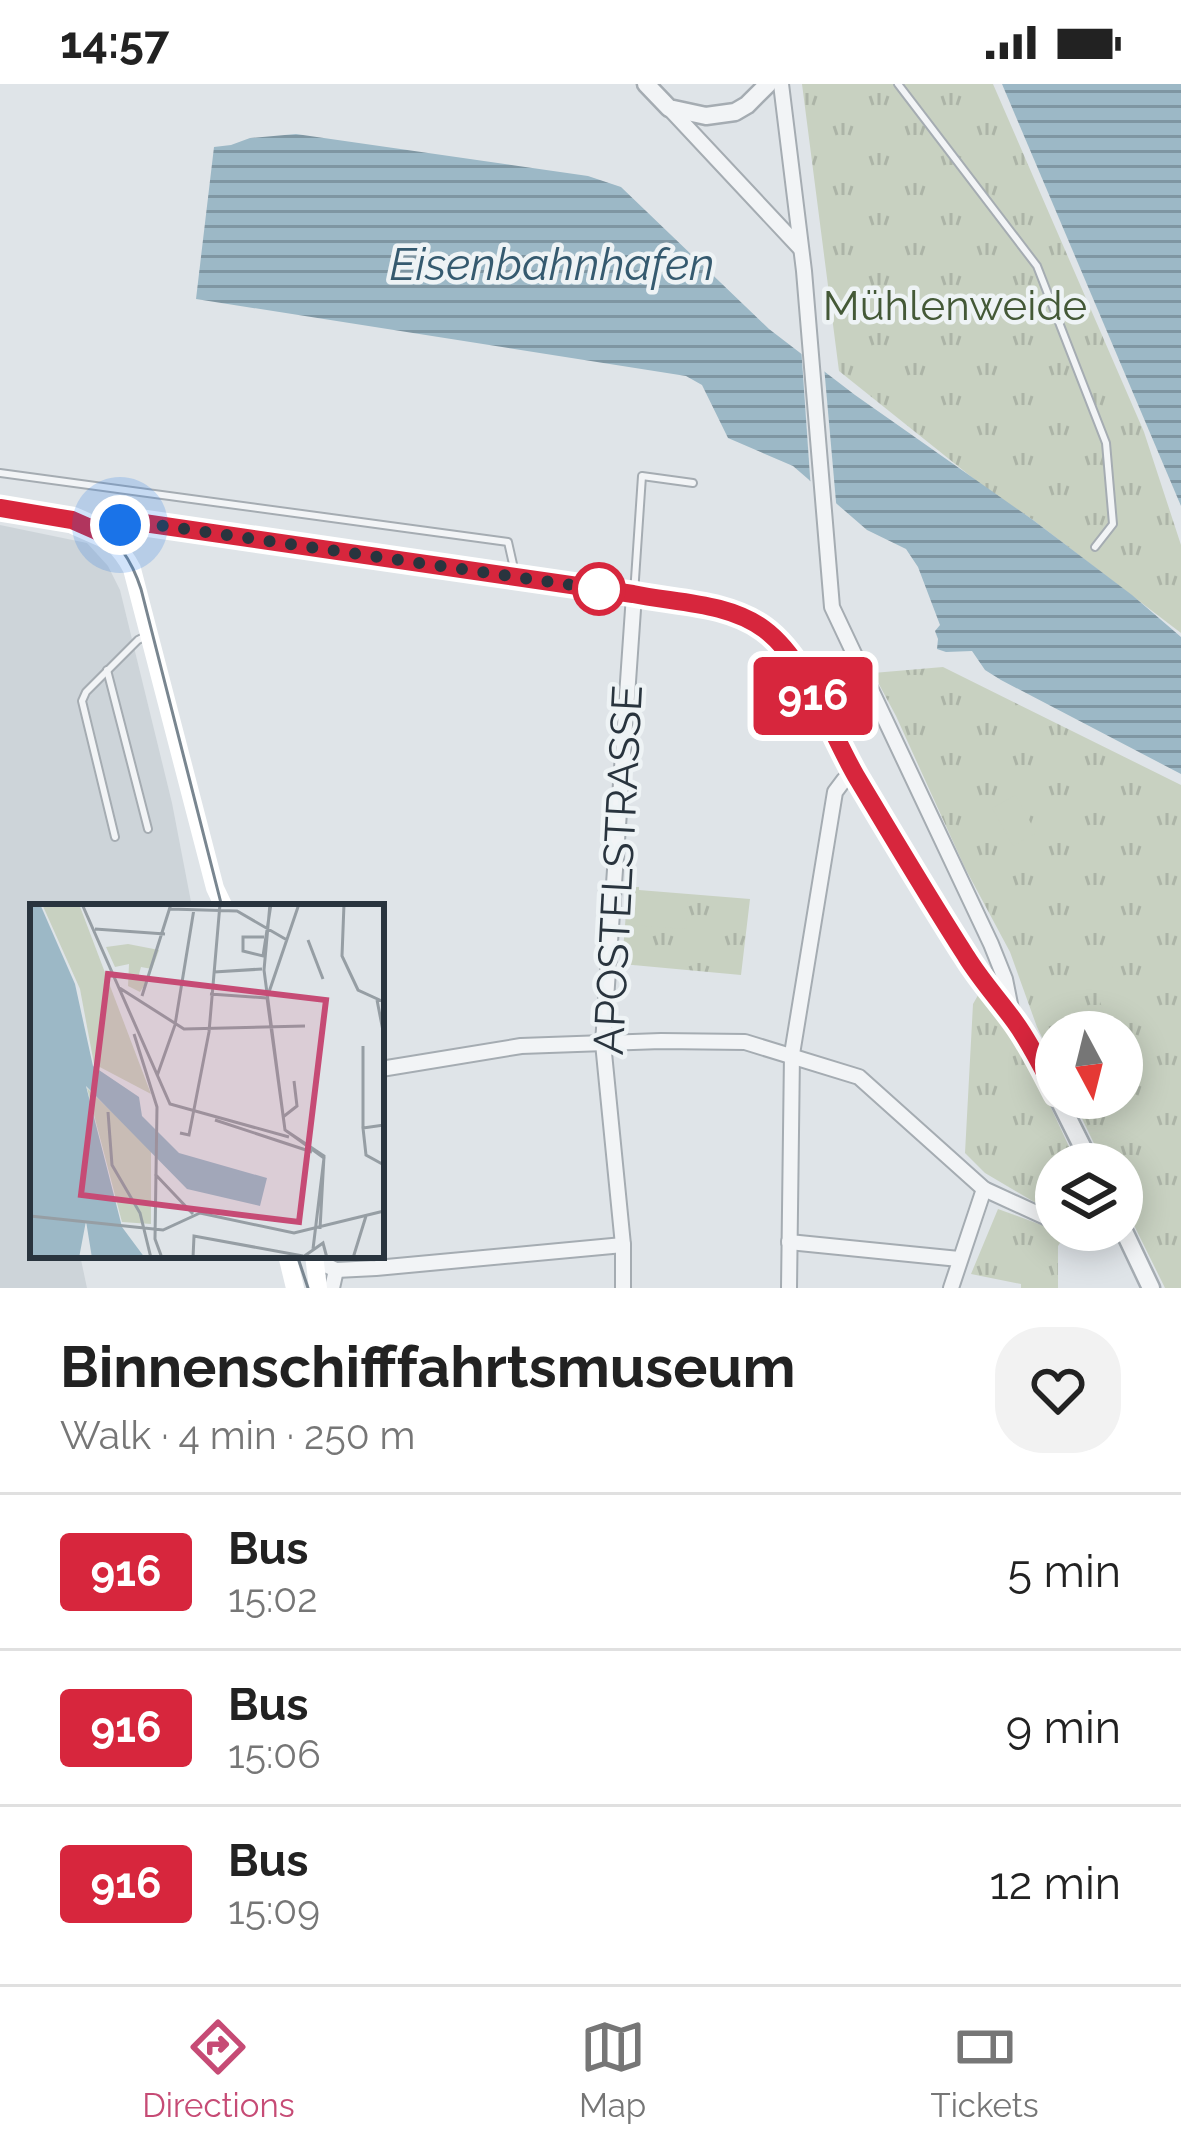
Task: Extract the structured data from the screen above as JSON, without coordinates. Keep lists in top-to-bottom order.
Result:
{
  "streets": {
    "street": ["APOSTELSTRASSE"]
  },
  "water": ["Eisenbahnhafen"],
  "parks": ["Mühlenweide"],
  "lines": ["bus line 916"],
  "north": "bottom",
  "page": {
    "status": "14:57",
    "on_map": "916",
    "heading": ["Binnenschifffahrtsmuseum", "Walk · 4 min · 250 m"],
    "list": [
      {
        "mark": "916",
        "name": "Bus",
        "note": "15:02",
        "value": "5 min"
      },
      {
        "mark": "916",
        "name": "Bus",
        "note": "15:06",
        "value": "9 min"
      },
      {
        "mark": "916",
        "name": "Bus",
        "note": "15:09",
        "value": "12 min"
      }
    ],
    "tabs": ["Directions", "Map", "Tickets"]
  }
}
